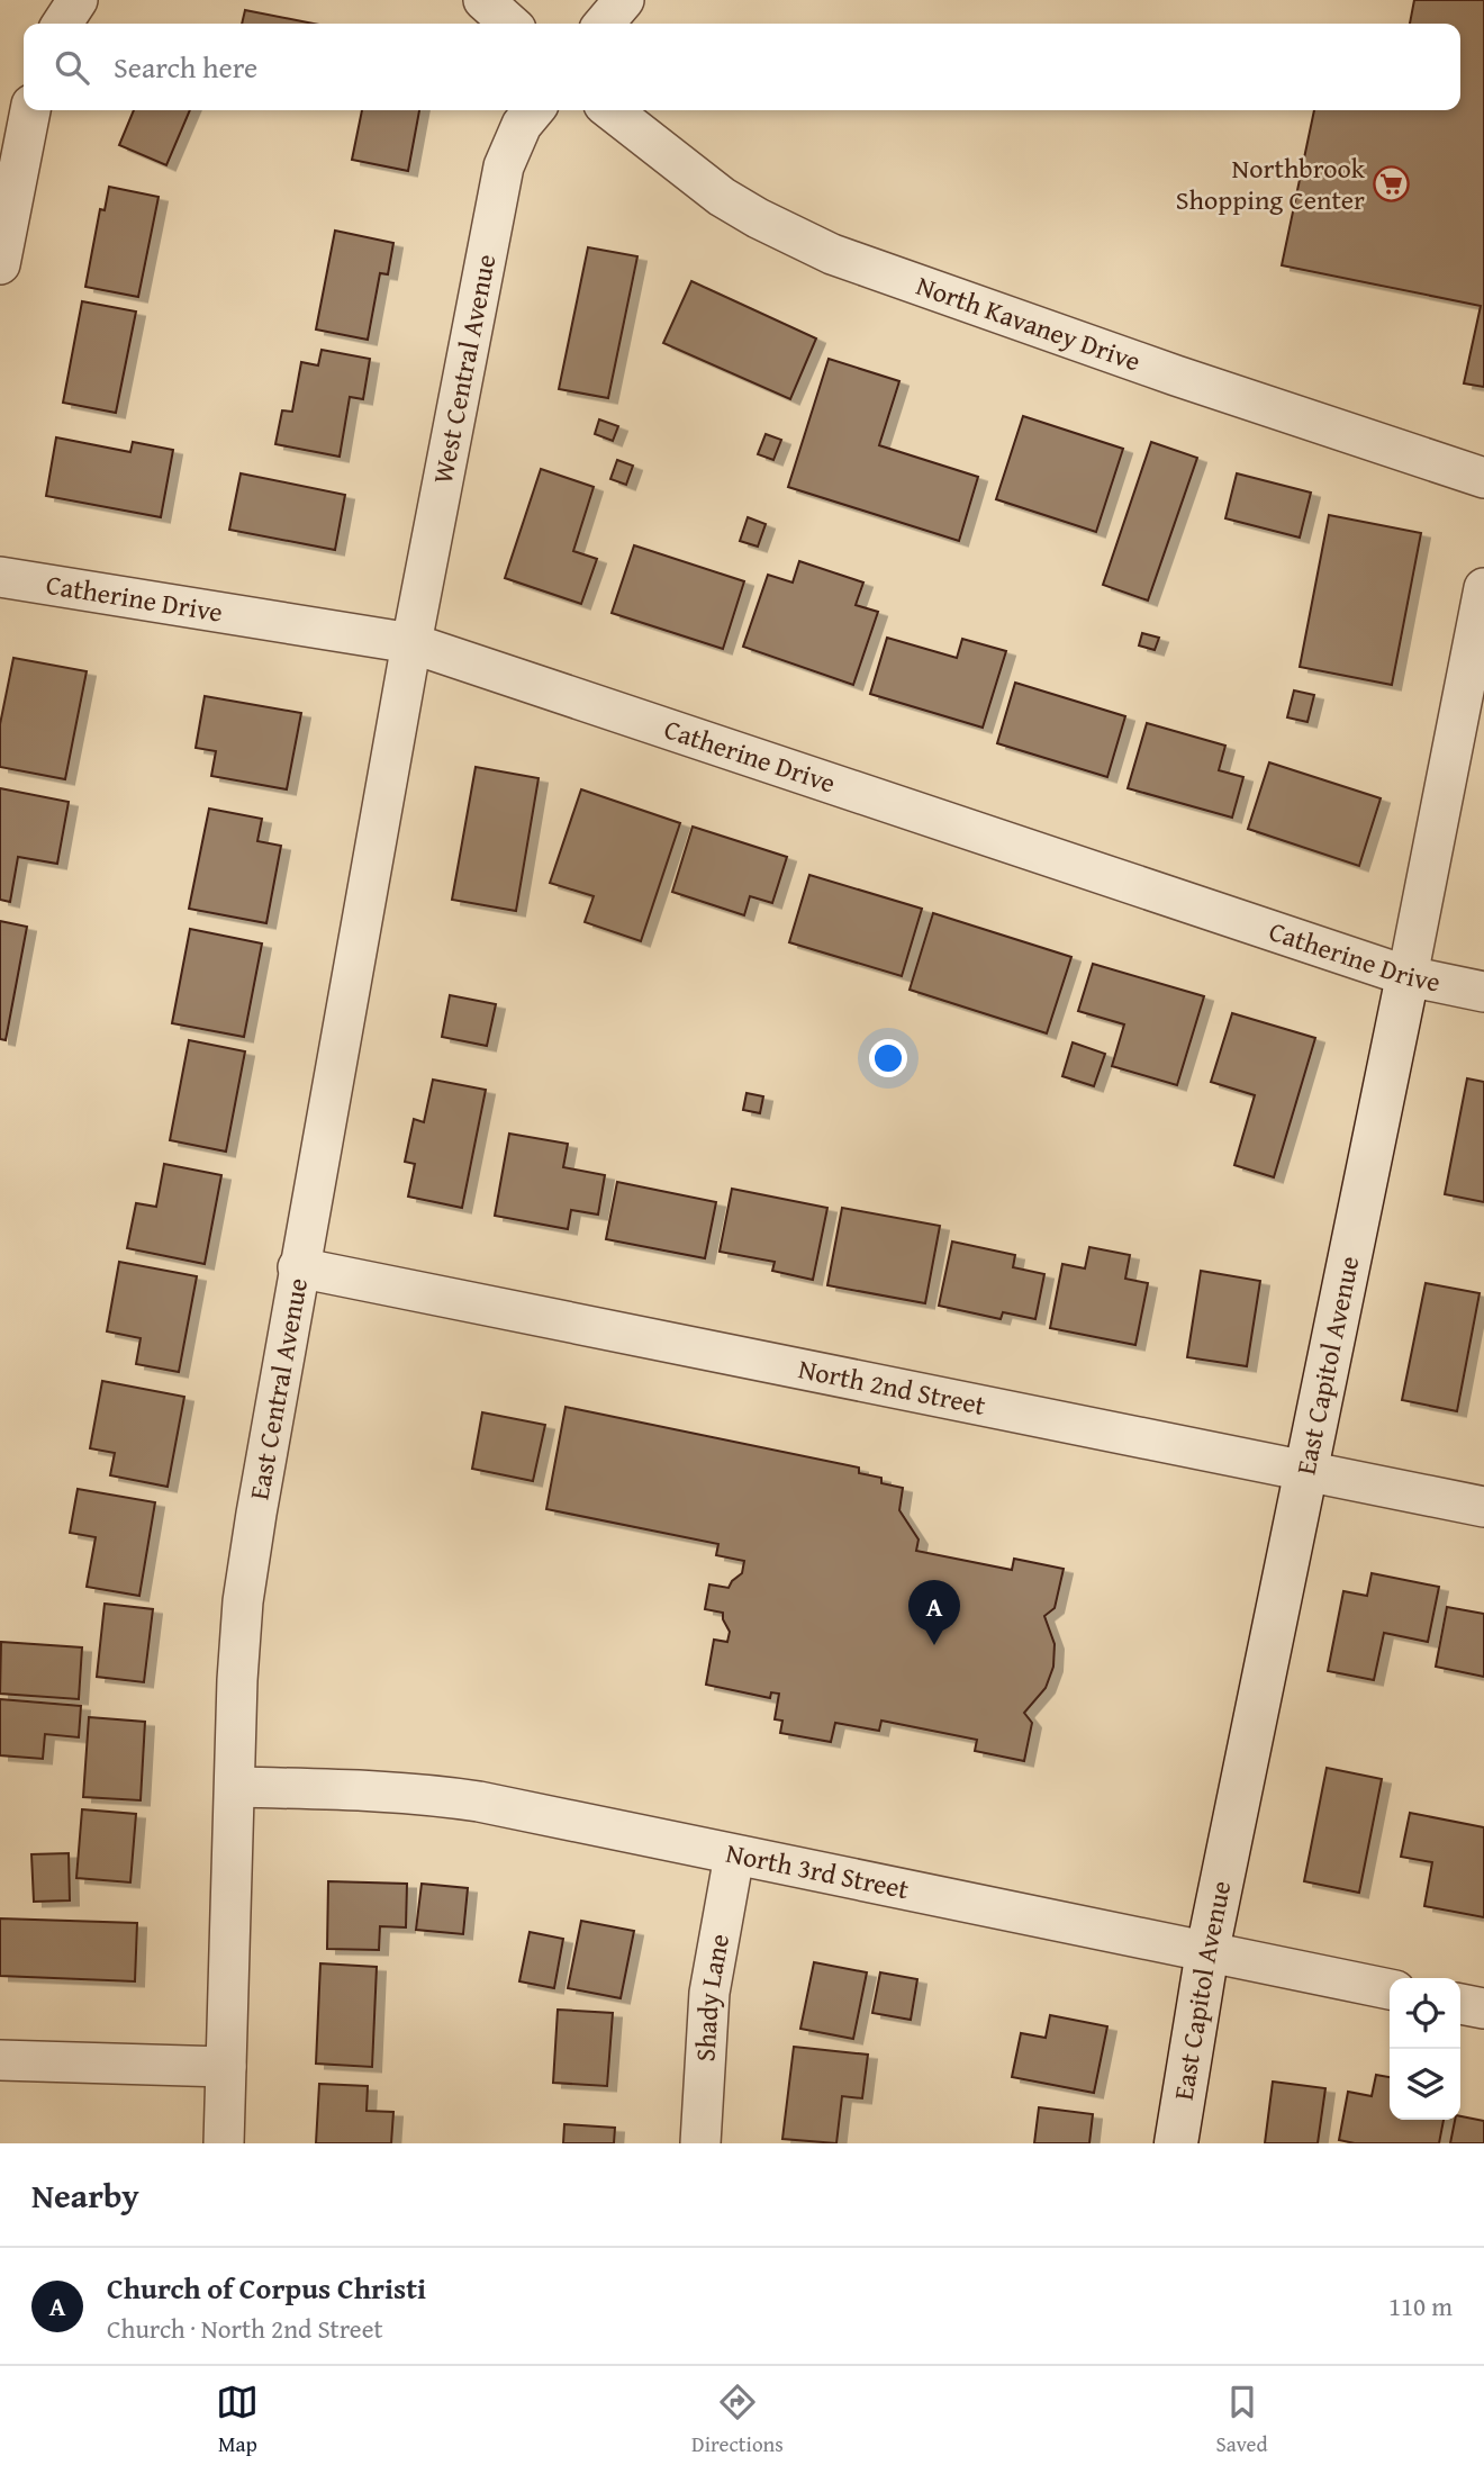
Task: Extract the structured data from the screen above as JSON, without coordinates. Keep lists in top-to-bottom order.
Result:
{
  "streets": {
    "street": [
      "North Kavaney Drive",
      "West Central Avenue",
      "Catherine Drive",
      "East Capitol Avenue",
      "North 2nd Street",
      "East Central Avenue",
      "North 3rd Street",
      "Shady Lane"
    ]
  },
  "crossings": [
    ["West Central Avenue", "Catherine Drive"],
    ["West Central Avenue", "East Central Avenue"],
    ["Catherine Drive", "East Capitol Avenue"],
    ["Catherine Drive", "East Central Avenue"],
    ["East Capitol Avenue", "North 2nd Street"],
    ["East Capitol Avenue", "North 3rd Street"],
    ["North 2nd Street", "East Central Avenue"],
    ["East Central Avenue", "North 3rd Street"],
    ["North 3rd Street", "Shady Lane"]
  ],
  "places": {
    "supermarket": ["Northbrook Shopping Center"]
  },
  "page": {
    "search": "Search here",
    "pins": "A",
    "heading": "Nearby",
    "list": [
      {
        "mark": "A",
        "name": "Church of Corpus Christi",
        "note": "Church · North 2nd Street",
        "value": "110 m"
      }
    ],
    "nav": ["Map", "Directions", "Saved"]
  }
}
